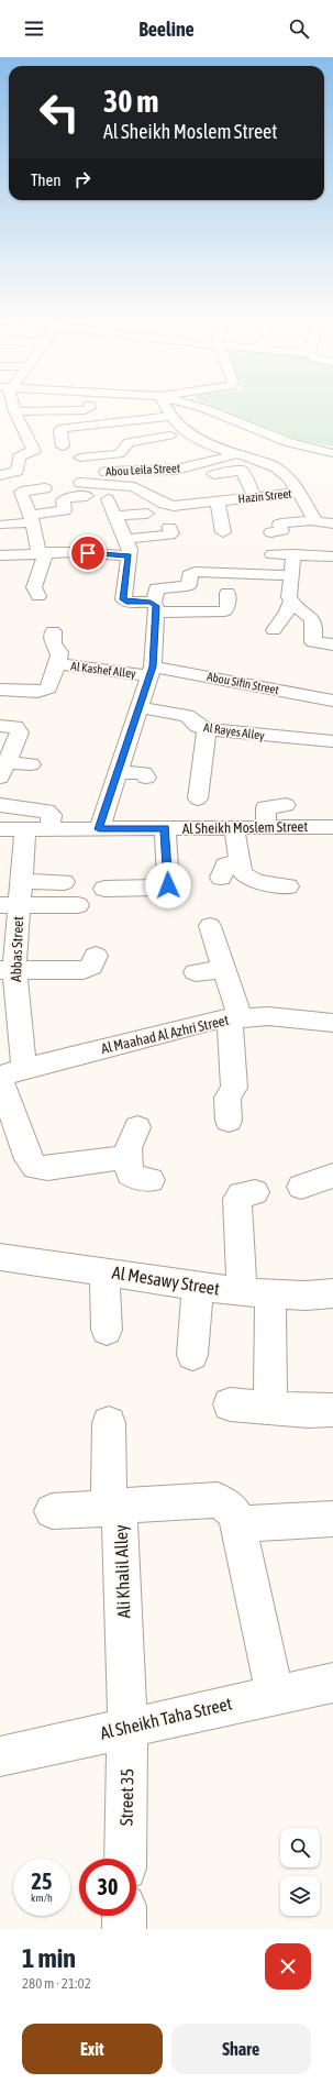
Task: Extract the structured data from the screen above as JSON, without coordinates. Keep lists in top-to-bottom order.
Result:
{
  "streets": {
    "street": [
      "Abou Leila Street",
      "Hazin Street",
      "Al Kashef Alley",
      "Abou Sifin Street",
      "Al Rayes Alley",
      "Al Sheikh Moslem Street",
      "Abbas Street",
      "Al Maahad Al Azhri Street",
      "Al Mesawy Street",
      "Ali Khalil Alley",
      "Al Sheikh Taha Street",
      "Street 35"
    ]
  },
  "crossings": [
    ["Abou Leila Street", "Hazin Street"],
    ["Al Kashef Alley", "Abou Sifin Street"],
    ["Al Sheikh Moslem Street", "Abbas Street"],
    ["Abbas Street", "Al Maahad Al Azhri Street"],
    ["Ali Khalil Alley", "Al Sheikh Taha Street"],
    ["Ali Khalil Alley", "Street 35"],
    ["Al Sheikh Taha Street", "Street 35"]
  ],
  "page": {
    "header": "Beeline",
    "turn": ["30 m", "Al Sheikh Moslem Street"],
    "then": "Then",
    "speed": "25 km/h",
    "limit": "30",
    "heading": ["1 min", "280 m · 21:02"],
    "buttons": ["Exit", "Share"]
  }
}
